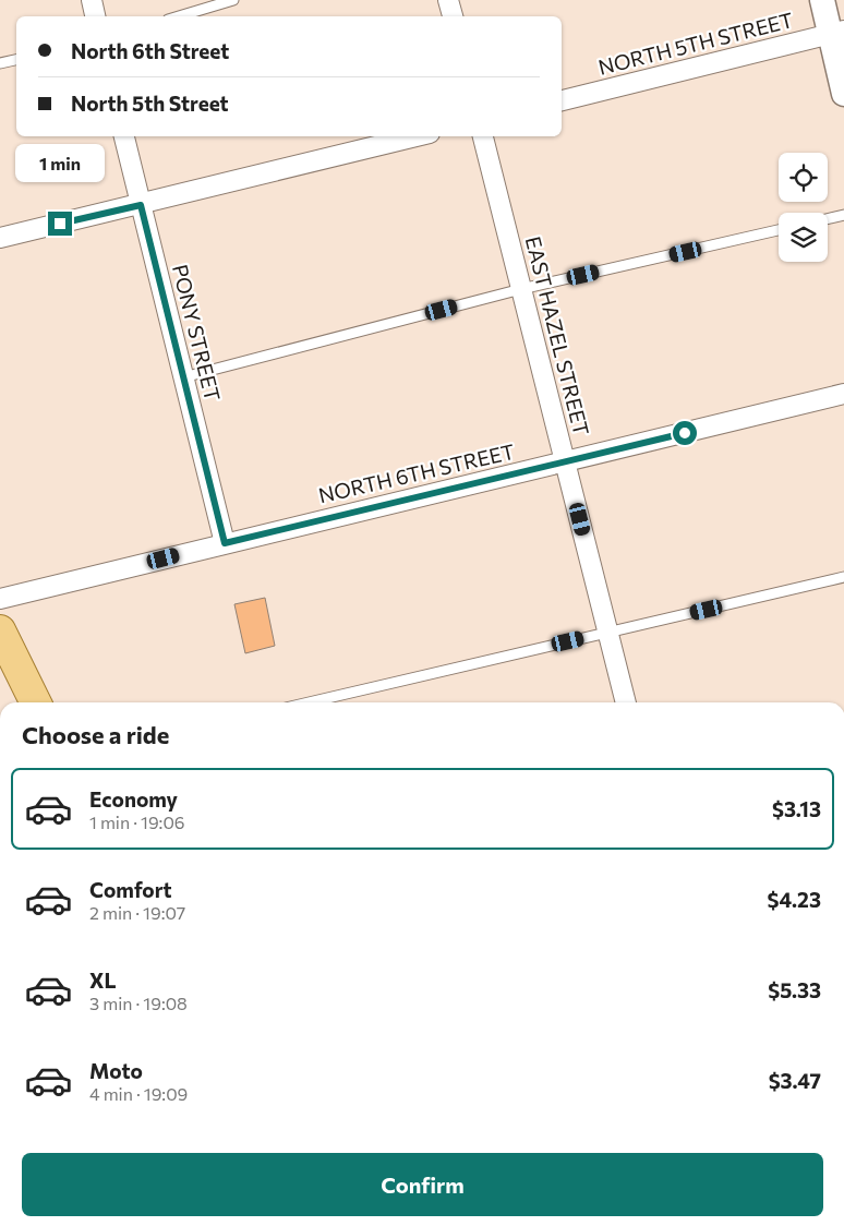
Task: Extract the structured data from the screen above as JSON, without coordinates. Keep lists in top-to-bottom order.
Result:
{
  "streets": {
    "street": [
      "NORTH 5TH STREET",
      "PONY STREET",
      "EAST HAZEL STREET",
      "NORTH 6TH STREET"
    ]
  },
  "crossings": [
    ["PONY STREET", "NORTH 6TH STREET"],
    ["EAST HAZEL STREET", "NORTH 6TH STREET"]
  ],
  "page": {
    "banner": ["North 6th Street", "North 5th Street"],
    "bubble": "1 min",
    "heading": "Choose a ride",
    "list": [
      {
        "name": "Economy",
        "note": "1 min · 19:06",
        "value": "$3.13"
      },
      {
        "name": "Comfort",
        "note": "2 min · 19:07",
        "value": "$4.23"
      },
      {
        "name": "XL",
        "note": "3 min · 19:08",
        "value": "$5.33"
      },
      {
        "name": "Moto",
        "note": "4 min · 19:09",
        "value": "$3.47"
      }
    ],
    "buttons": "Confirm"
  }
}
